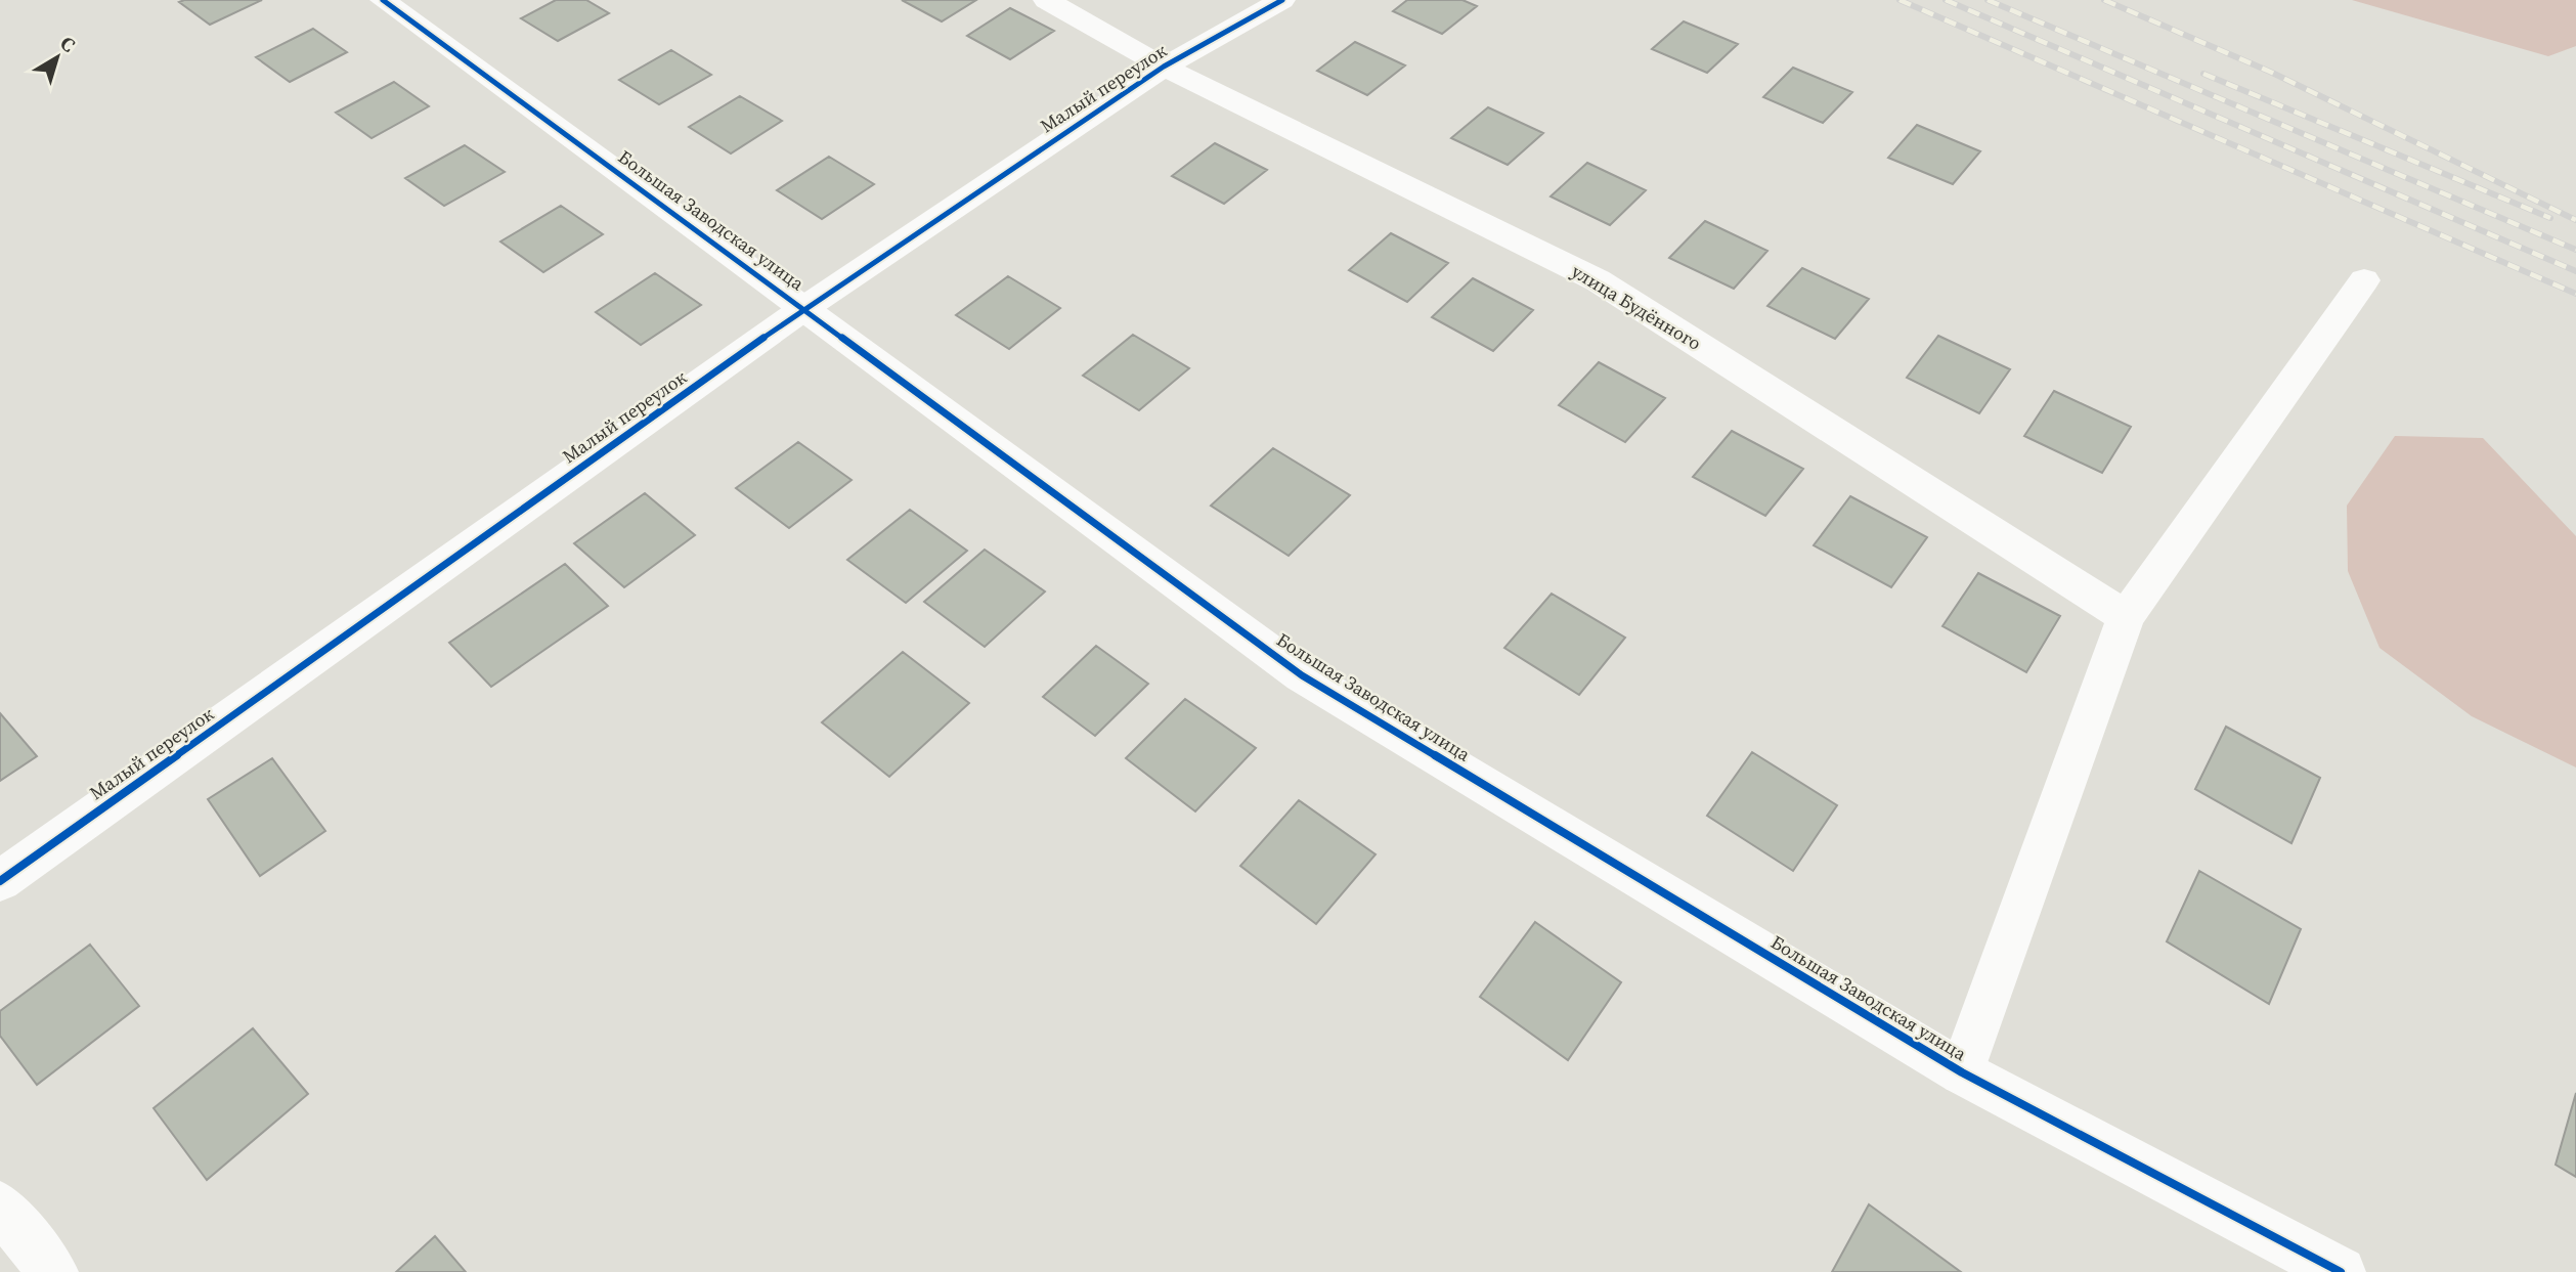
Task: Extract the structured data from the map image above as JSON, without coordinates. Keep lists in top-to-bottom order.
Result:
{
  "streets": {
    "street": ["Малый переулок", "Большая Заводская улица", "улица Будённого"]
  },
  "crossings": [
    ["Малый переулок", "Большая Заводская улица"],
    ["Малый переулок", "улица Будённого"]
  ],
  "north": "top right"
}
